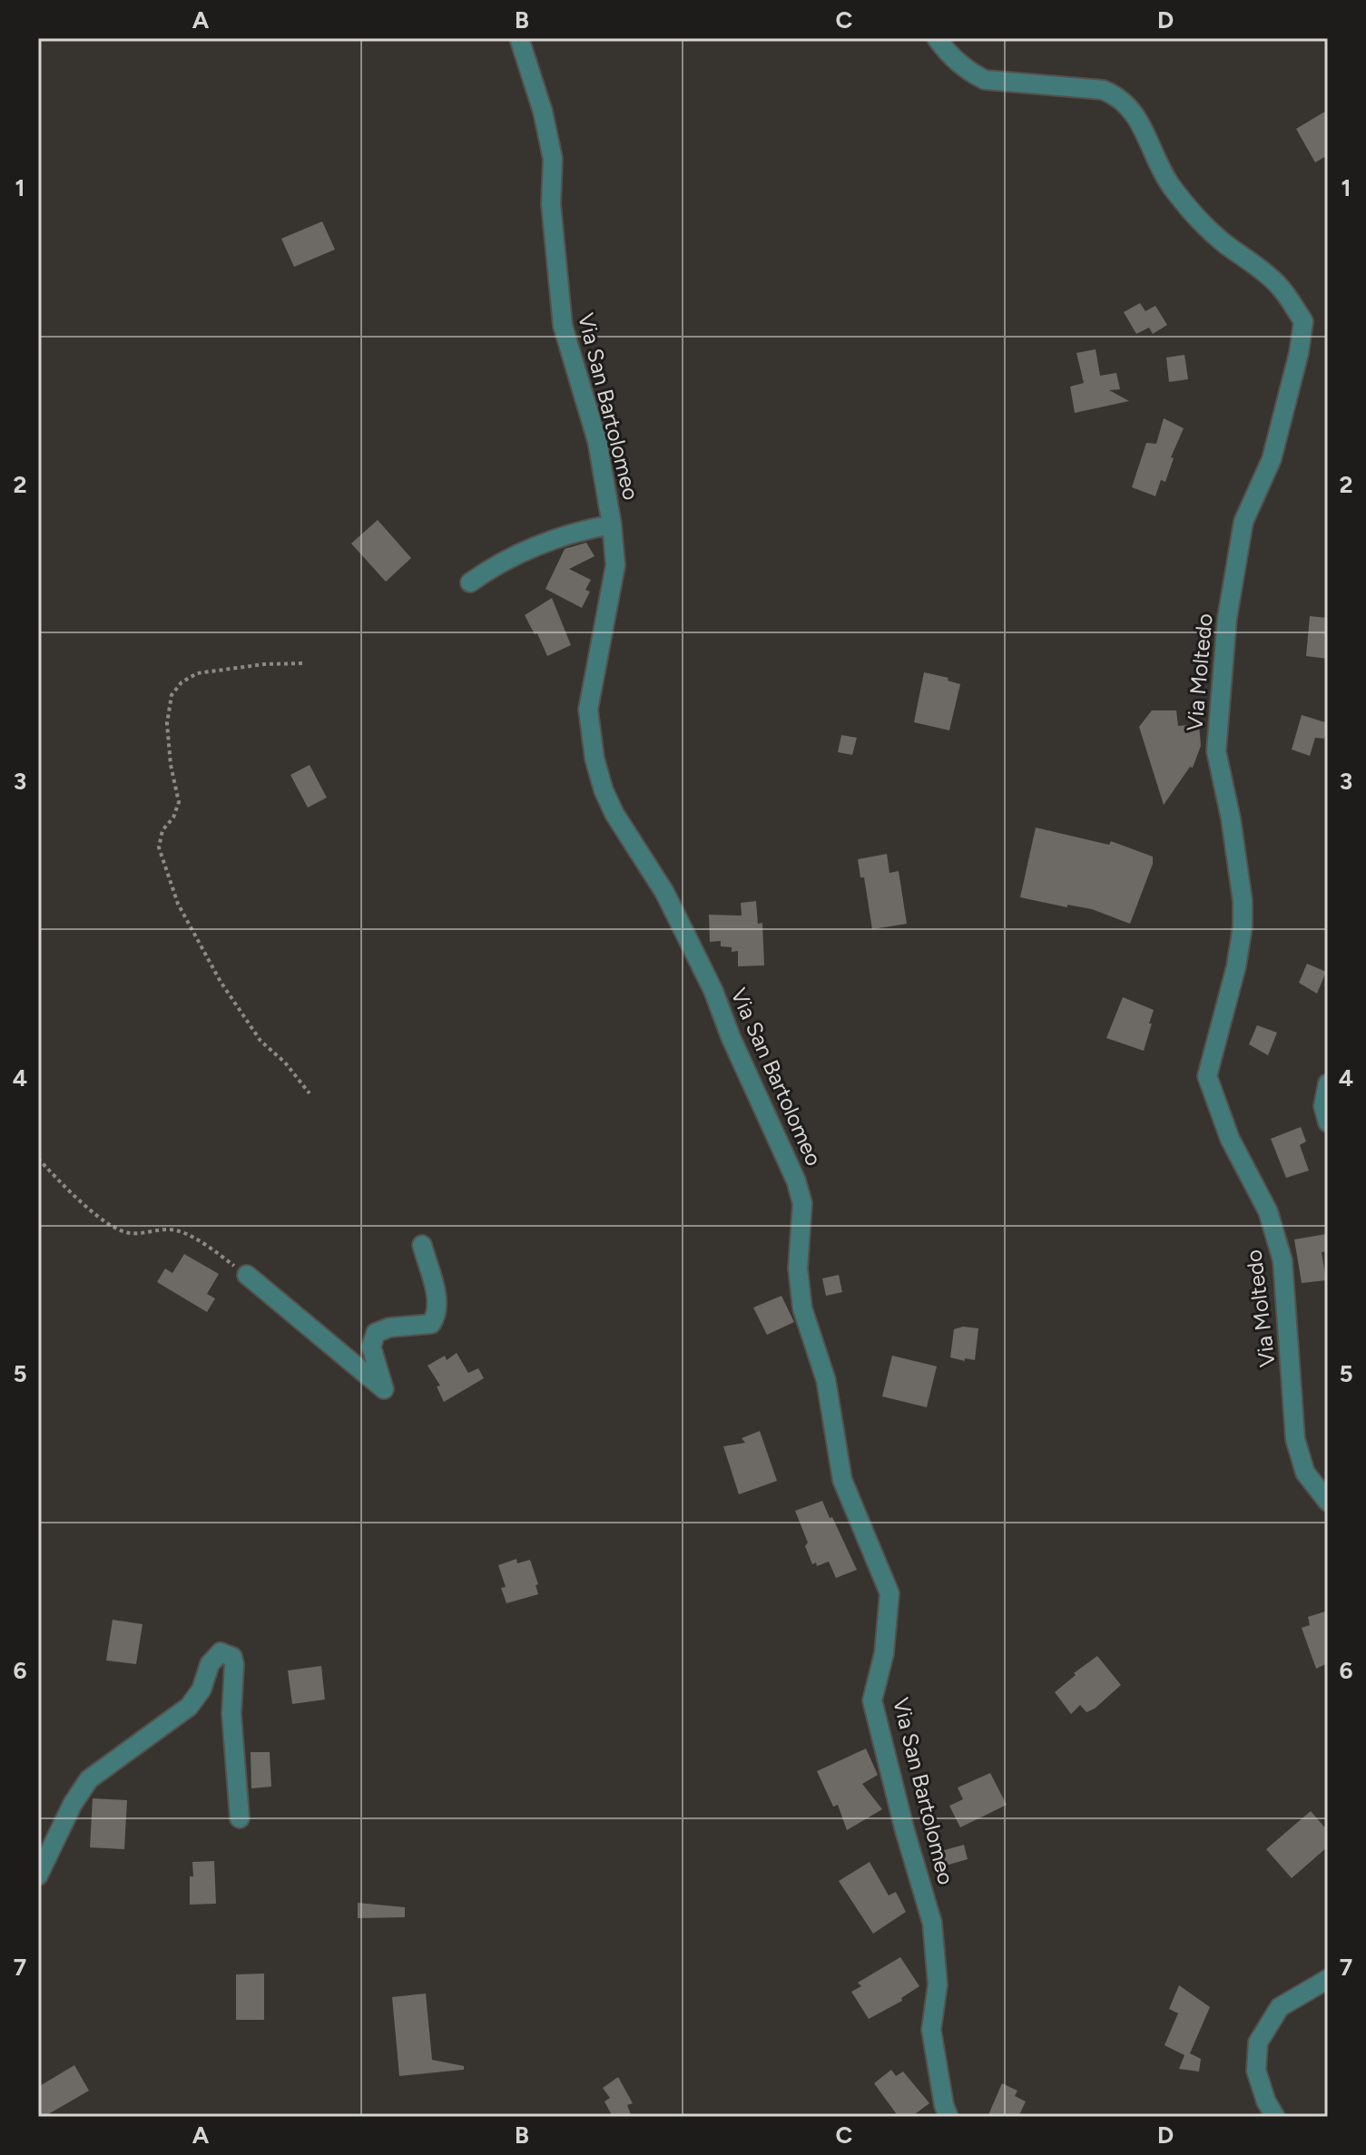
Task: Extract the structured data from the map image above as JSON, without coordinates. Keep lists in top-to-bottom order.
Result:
{
  "streets": {
    "street": ["Via San Bartolomeo", "Via Moltedo"]
  },
  "grid": {
    "columns": [
      "A",
      "B",
      "C",
      "D"
    ],
    "rows": [
      "1",
      "2",
      "3",
      "4",
      "5",
      "6",
      "7"
    ]
  }
}
